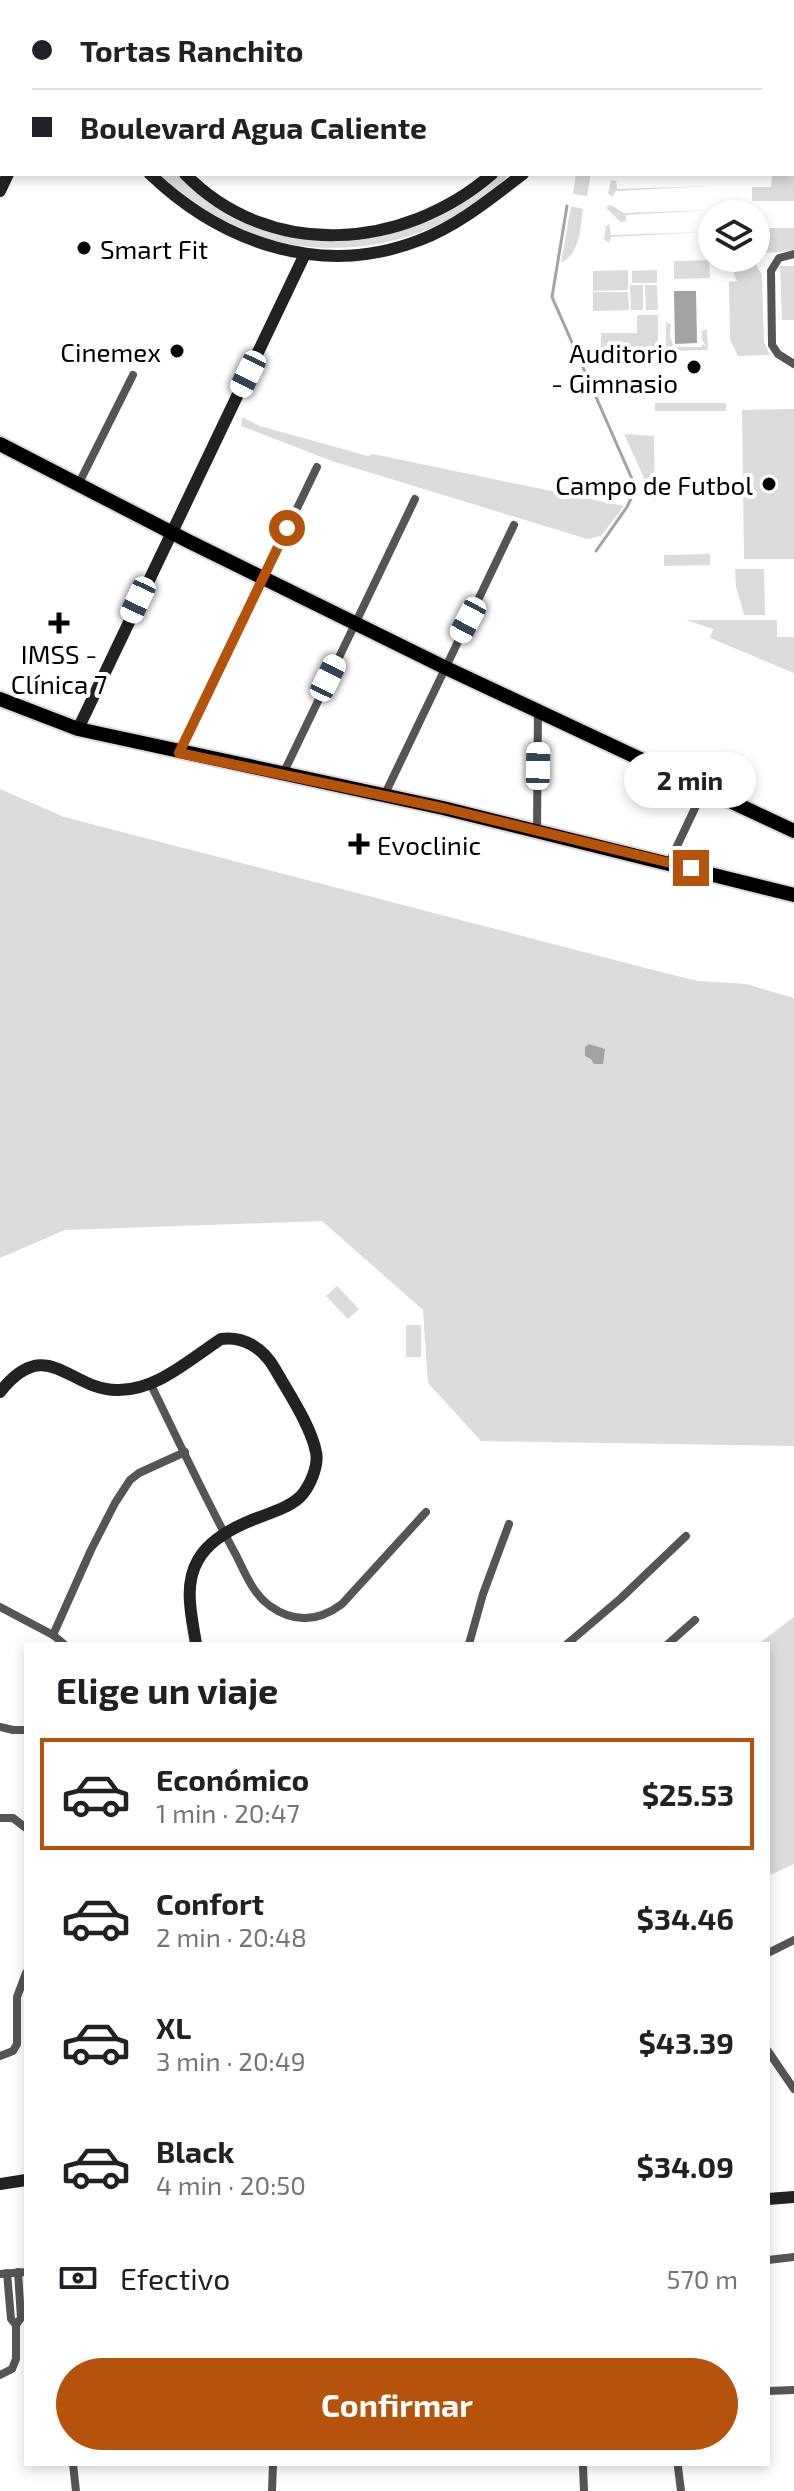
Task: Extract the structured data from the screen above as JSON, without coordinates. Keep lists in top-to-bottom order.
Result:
{
  "places": {
    "other": [
      "Smart Fit",
      "Cinemex",
      "Auditorio - Gimnasio",
      "Campo de Futbol"
    ],
    "health": ["IMSS - Clínica 7", "Evoclinic"]
  },
  "page": {
    "banner": ["Tortas Ranchito", "Boulevard Agua Caliente"],
    "bubble": "2 min",
    "heading": "Elige un viaje",
    "list": [
      {
        "name": "Económico",
        "note": "1 min · 20:47",
        "value": "$25.53"
      },
      {
        "name": "Confort",
        "note": "2 min · 20:48",
        "value": "$34.46"
      },
      {
        "name": "XL",
        "note": "3 min · 20:49",
        "value": "$43.39"
      },
      {
        "name": "Black",
        "note": "4 min · 20:50",
        "value": "$34.09"
      }
    ],
    "pay": ["Efectivo", "570 m"],
    "buttons": "Confirmar"
  }
}
